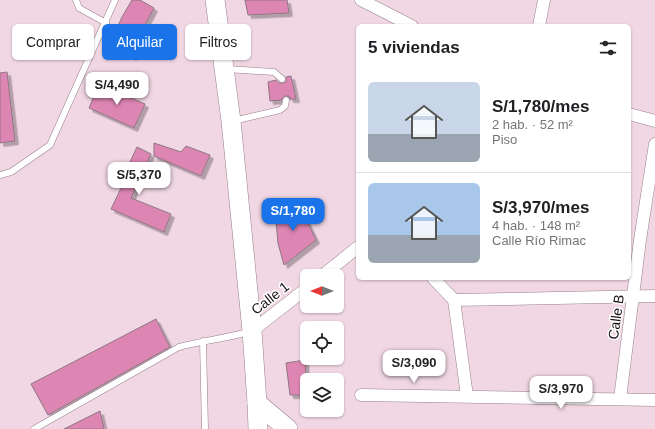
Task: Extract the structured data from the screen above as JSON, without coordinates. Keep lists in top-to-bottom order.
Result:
{
  "streets": {
    "street": ["Calle 1", "Calle B"]
  },
  "north": "left",
  "page": {
    "chip": ["Comprar", "Alquilar", "Filtros"],
    "heading": "5 viviendas",
    "price": [
      "S/4,490",
      "S/5,370",
      "S/1,780",
      "S/3,090",
      "S/3,970"
    ],
    "list": [
      {
        "name": "S/1,780/mes",
        "note": "2 hab. · 52 m² · Piso"
      },
      {
        "name": "S/3,970/mes",
        "note": "4 hab. · 148 m² · Calle Río Rimac"
      }
    ]
  }
}
